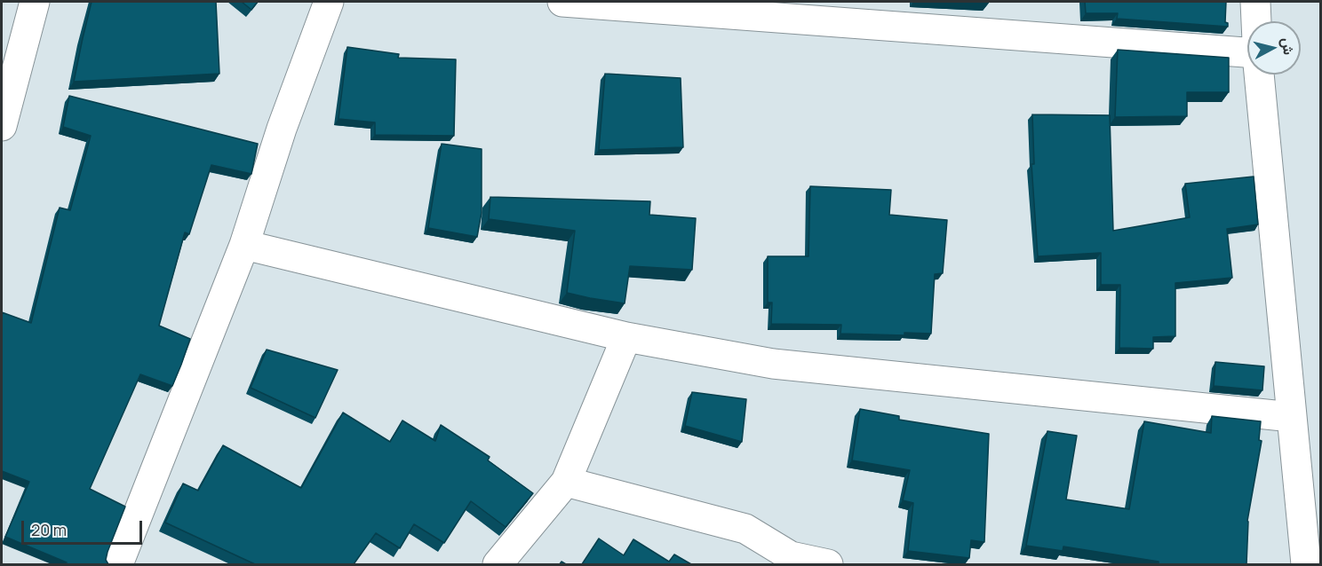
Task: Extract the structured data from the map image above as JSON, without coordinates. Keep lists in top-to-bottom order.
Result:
{
  "scale_bar": "20 m",
  "north": "right"
}
